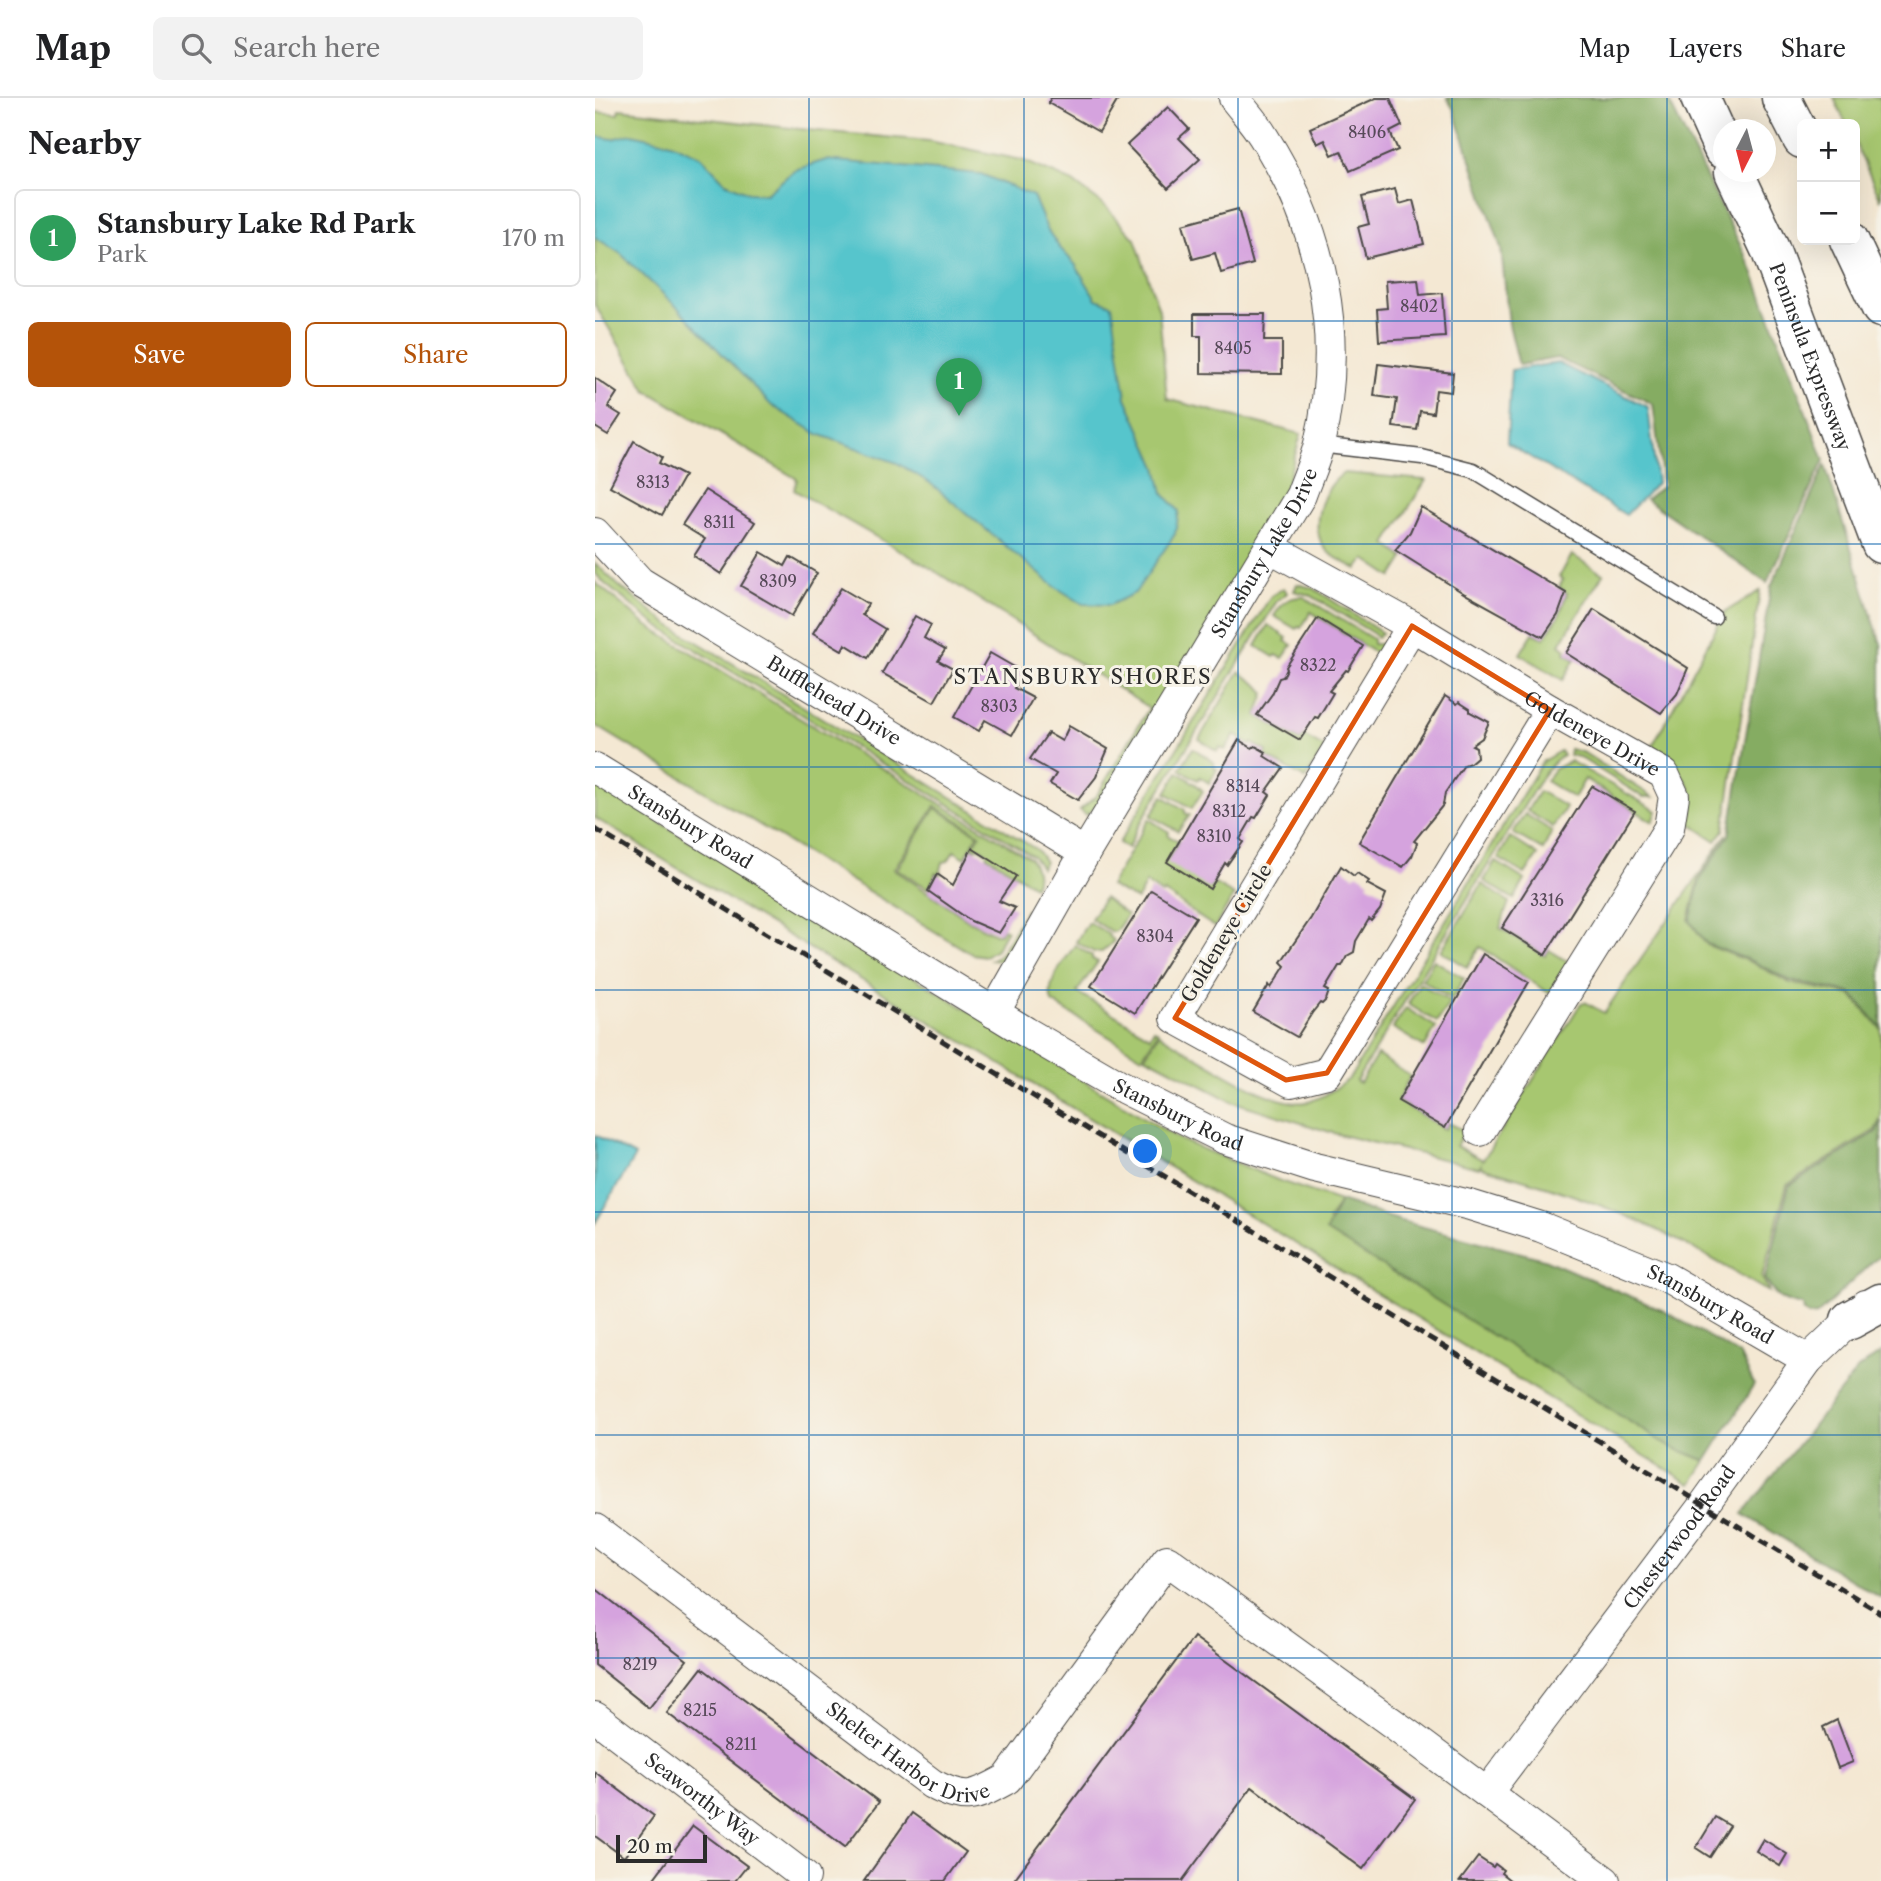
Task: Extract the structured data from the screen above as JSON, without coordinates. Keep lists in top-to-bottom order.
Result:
{
  "streets": {
    "main road": ["Peninsula Expressway"],
    "street": [
      "Stansbury Lake Drive",
      "Bufflehead Drive",
      "Goldeneye Drive",
      "Stansbury Road",
      "Goldeneye Circle",
      "Chesterwood Road",
      "Shelter Harbor Drive",
      "Seaworthy Way"
    ]
  },
  "crossings": [
    ["Stansbury Lake Drive", "Bufflehead Drive"],
    ["Stansbury Lake Drive", "Goldeneye Drive"],
    ["Stansbury Lake Drive", "Stansbury Road"],
    ["Goldeneye Drive", "Goldeneye Circle"],
    ["Stansbury Road", "Chesterwood Road"],
    ["Chesterwood Road", "Shelter Harbor Drive"]
  ],
  "districts": ["STANSBURY SHORES"],
  "house_numbers": [
    "8406",
    "8402",
    "8405",
    "8313",
    "8311",
    "8309",
    "8322",
    "8303",
    "8314",
    "8312",
    "8310",
    "3316",
    "8304",
    "8219",
    "8215",
    "8211"
  ],
  "scale_bar": "20 m",
  "north": "bottom",
  "page": {
    "header": "Map",
    "search": "Search here",
    "nav": ["Map", "Layers", "Share"],
    "heading": "Nearby",
    "map_buttons": ["+", "−"],
    "list": [
      {
        "mark": "1",
        "name": "Stansbury Lake Rd Park",
        "note": "Park",
        "value": "170 m"
      }
    ],
    "buttons": ["Save", "Share"],
    "pins": "1",
    "scale": "20 m"
  }
}
